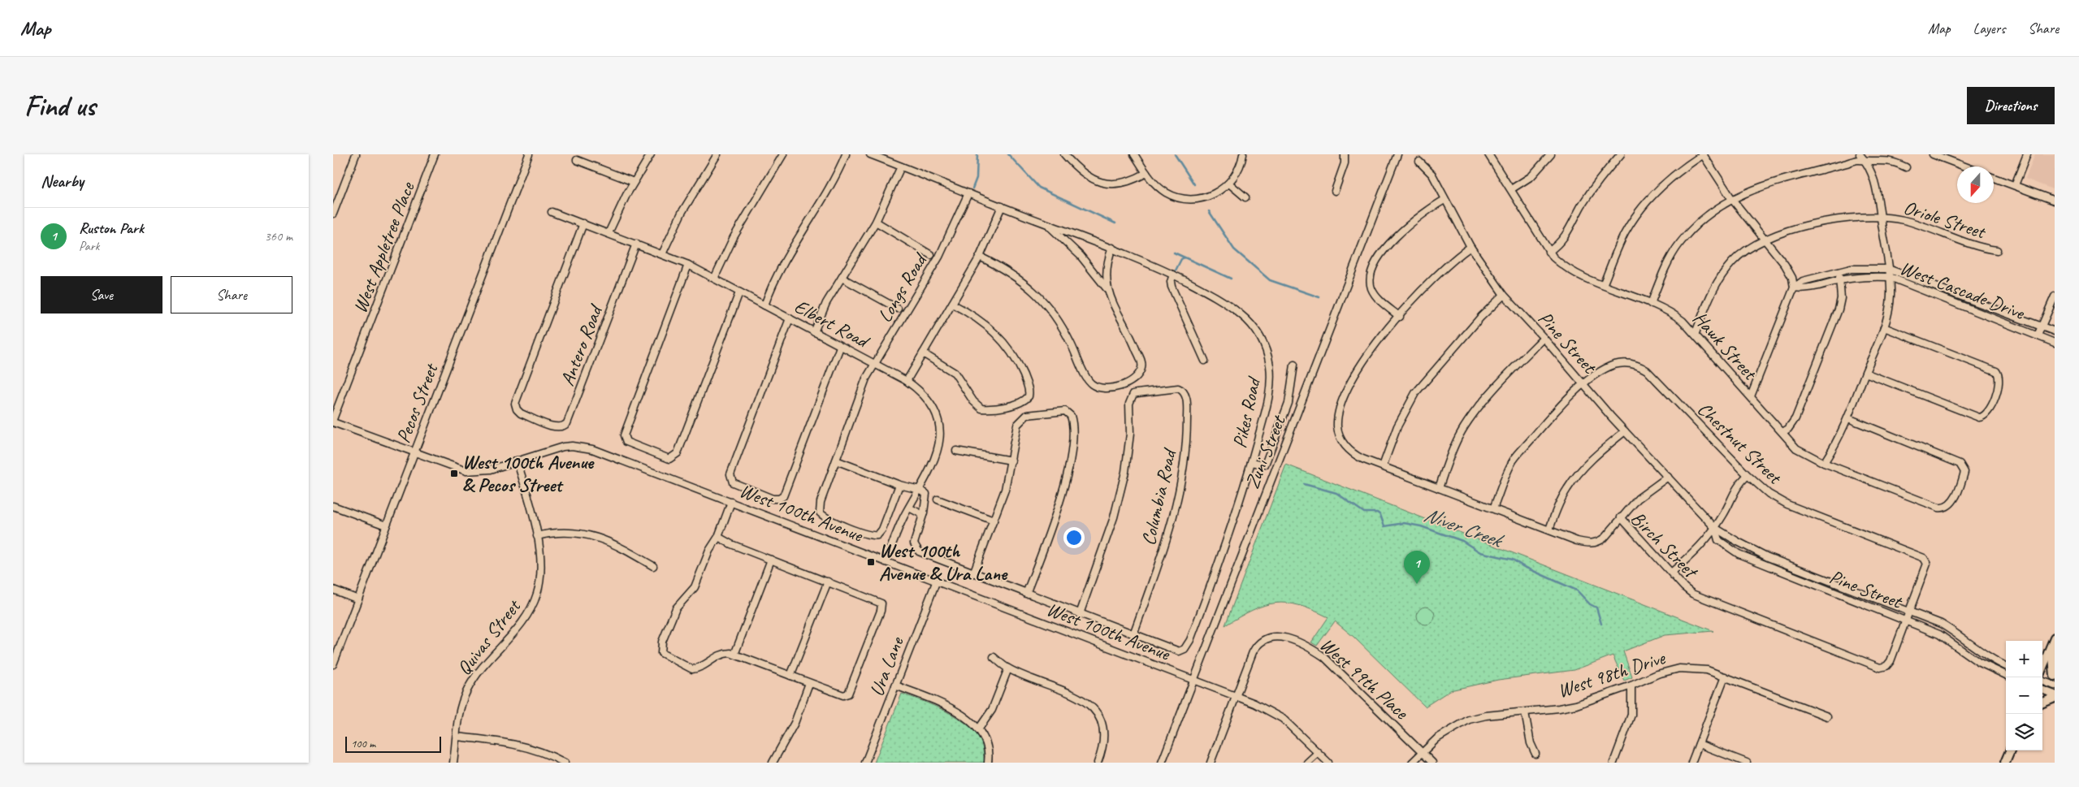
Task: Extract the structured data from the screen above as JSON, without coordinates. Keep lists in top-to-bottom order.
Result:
{
  "streets": {
    "street": [
      "Oriole Street",
      "West Appletree Place",
      "Longs Road",
      "West Cascade Drive",
      "Elbert Road",
      "Pine Street",
      "Hawk Street",
      "Antero Road",
      "Pecos Street",
      "Pikes Road",
      "Chestnut Street",
      "Zuni Street",
      "Columbia Road",
      "West 100th Avenue",
      "Birch Street",
      "Quivas Street",
      "Ura Lane",
      "West 98th Drive",
      "West 99th Place"
    ]
  },
  "crossings": [
    ["Oriole Street", "Hawk Street"],
    ["West Appletree Place", "West 100th Avenue"],
    ["Longs Road", "Elbert Road"],
    ["Longs Road", "Pikes Road"],
    ["Elbert Road", "Antero Road"],
    ["Elbert Road", "West 100th Avenue"],
    ["Pine Street", "Chestnut Street"],
    ["Pine Street", "Birch Street"],
    ["Pecos Street", "West 100th Avenue"],
    ["Pikes Road", "Columbia Road"],
    ["Chestnut Street", "Birch Street"],
    ["Zuni Street", "West 100th Avenue"],
    ["West 100th Avenue", "Quivas Street"],
    ["West 100th Avenue", "Ura Lane"],
    ["West 100th Avenue", "West 99th Place"],
    ["West 98th Drive", "West 99th Place"]
  ],
  "water": ["Niver Creek"],
  "places": {
    "transit": ["West 100th Avenue & Pecos Street", "West 100th Avenue & Ura Lane"]
  },
  "scale_bar": "100 m",
  "north": "bottom",
  "page": {
    "header": "Map",
    "nav": ["Map", "Layers", "Share"],
    "buttons": [
      "Directions",
      ["Save", "Share"]
    ],
    "title": "Find us",
    "heading": "Nearby",
    "list": [
      {
        "mark": "1",
        "name": "Ruston Park",
        "note": "Park",
        "value": "360 m"
      }
    ],
    "pins": "1",
    "map_buttons": ["+", "−"],
    "scale": "100 m"
  }
}
